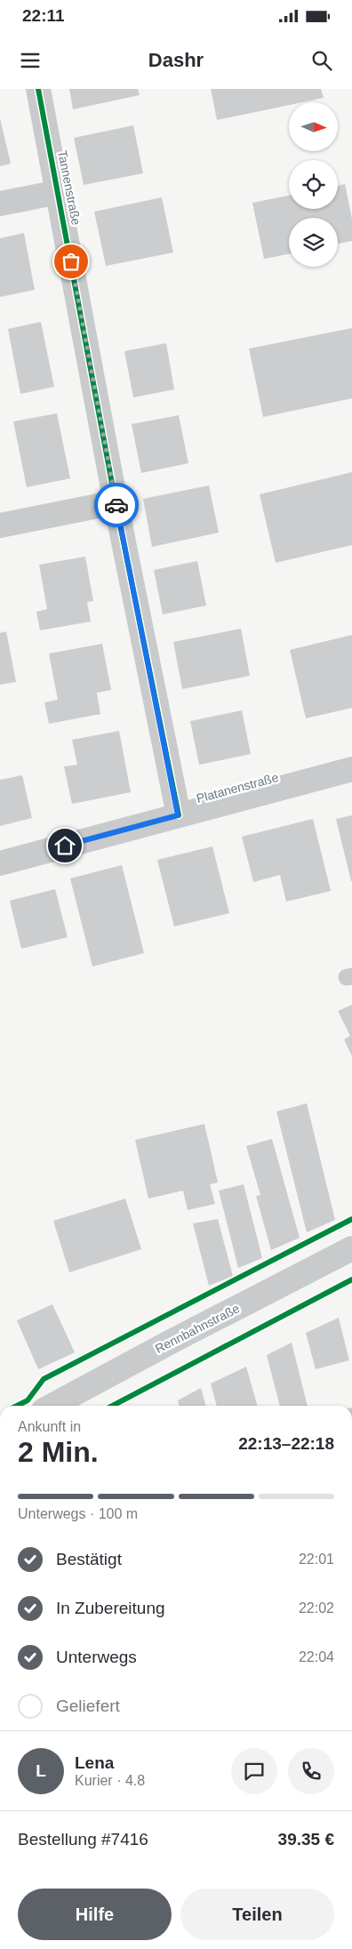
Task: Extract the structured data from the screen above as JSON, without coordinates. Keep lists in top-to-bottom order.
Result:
{
  "streets": {
    "street": ["Tannenstraße", "Platanenstraße", "Rennbahnstraße"]
  },
  "crossings": [
    ["Tannenstraße", "Platanenstraße"]
  ],
  "north": "right",
  "page": {
    "status": "22:11",
    "header": "Dashr",
    "heading": ["2 Min.", "Ankunft in", "22:13–22:18"],
    "panel": [
      "Lena",
      "Kurier · 4.8",
      "Bestellung #7416",
      "39.35 €"
    ],
    "bar": "Unterwegs · 100 m",
    "list": [
      ["Bestätigt", "22:01"],
      ["In Zubereitung", "22:02"],
      ["Unterwegs", "22:04"],
      "Geliefert"
    ],
    "round": "L",
    "buttons": ["Hilfe", "Teilen"]
  }
}
